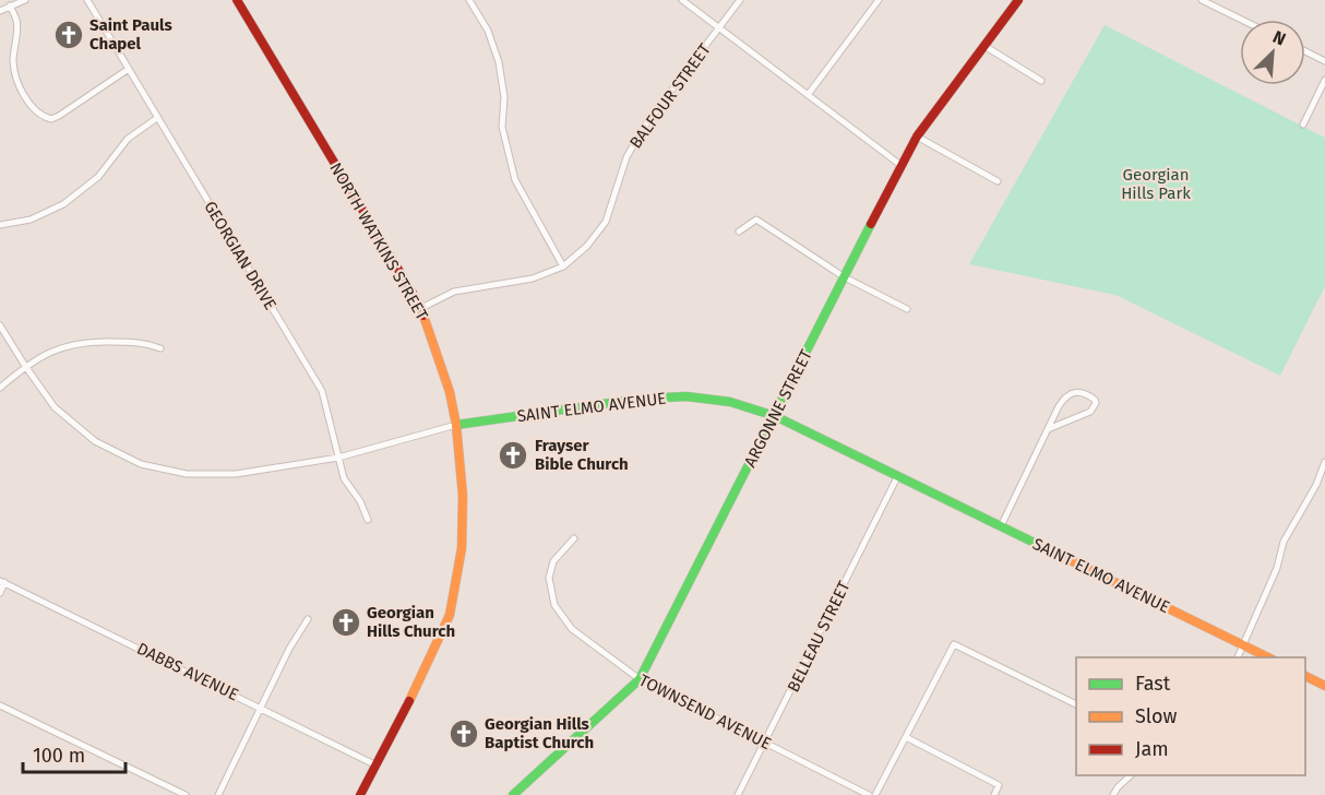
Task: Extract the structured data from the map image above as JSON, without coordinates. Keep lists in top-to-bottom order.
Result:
{
  "streets": {
    "main road": ["NORTH WATKINS STREET", "SAINT ELMO AVENUE", "ARGONNE STREET"],
    "street": [
      "BALFOUR STREET",
      "GEORGIAN DRIVE",
      "BELLEAU STREET",
      "DABBS AVENUE",
      "TOWNSEND AVENUE"
    ]
  },
  "crossings": [
    ["BALFOUR STREET", "NORTH WATKINS STREET"],
    ["NORTH WATKINS STREET", "SAINT ELMO AVENUE"],
    ["NORTH WATKINS STREET", "DABBS AVENUE"],
    ["GEORGIAN DRIVE", "SAINT ELMO AVENUE"],
    ["SAINT ELMO AVENUE", "ARGONNE STREET"],
    ["SAINT ELMO AVENUE", "BELLEAU STREET"],
    ["ARGONNE STREET", "TOWNSEND AVENUE"],
    ["BELLEAU STREET", "TOWNSEND AVENUE"]
  ],
  "parks": ["Georgian Hills Park"],
  "places": {
    "church": [
      "Saint Pauls Chapel",
      "Frayser Bible Church",
      "Georgian Hills Church",
      "Georgian Hills Baptist Church"
    ]
  },
  "legend": ["Fast", "Slow", "Jam"],
  "scale_bar": "100 m",
  "north": "top right"
}
